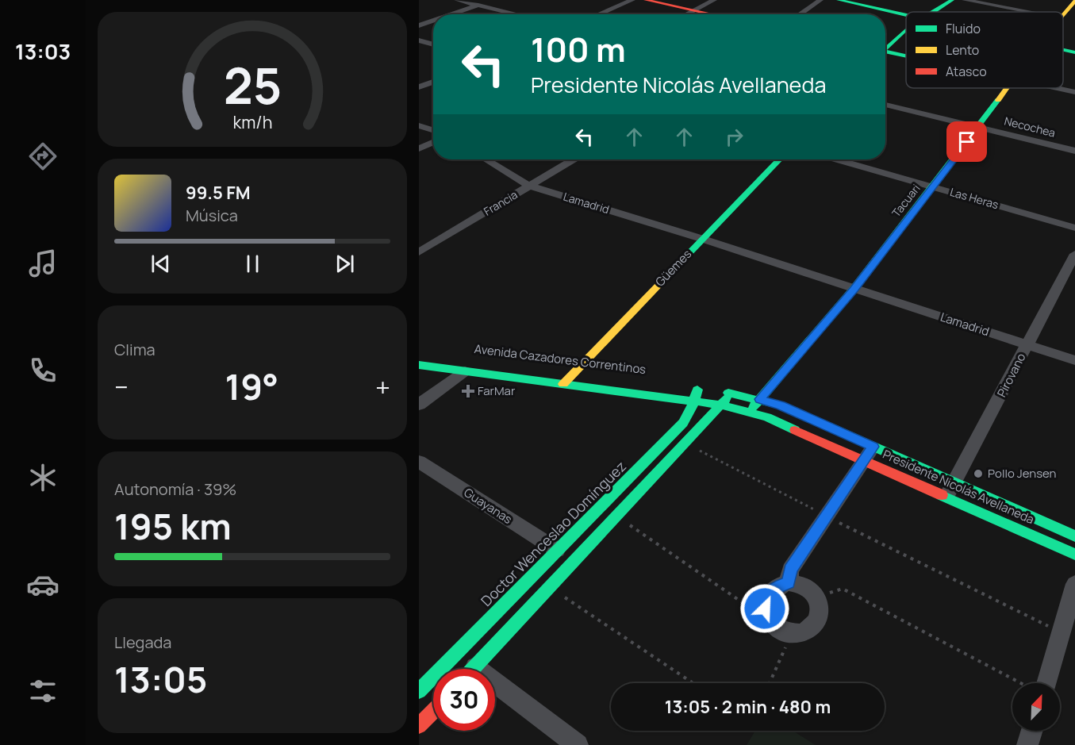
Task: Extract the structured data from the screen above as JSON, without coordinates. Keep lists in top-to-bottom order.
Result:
{
  "streets": {
    "street": [
      "Necochea",
      "Las Heras",
      "Tacuari",
      "Francia",
      "Lamadrid",
      "Güemes",
      "Avenida Cazadores Correntinos",
      "Pirovano",
      "Presidente Nicolás Avellaneda",
      "Guayanas",
      "Doctor Wenceslao Domínguez"
    ]
  },
  "crossings": [
    ["Necochea", "Tacuari"],
    ["Las Heras", "Tacuari"],
    ["Tacuari", "Lamadrid"],
    ["Tacuari", "Presidente Nicolás Avellaneda"],
    ["Francia", "Lamadrid"],
    ["Lamadrid", "Güemes"],
    ["Lamadrid", "Pirovano"],
    ["Güemes", "Avenida Cazadores Correntinos"],
    ["Avenida Cazadores Correntinos", "Presidente Nicolás Avellaneda"],
    ["Avenida Cazadores Correntinos", "Doctor Wenceslao Domínguez"],
    ["Pirovano", "Presidente Nicolás Avellaneda"],
    ["Presidente Nicolás Avellaneda", "Doctor Wenceslao Domínguez"],
    ["Guayanas", "Doctor Wenceslao Domínguez"]
  ],
  "places": {
    "health": ["FarMar"],
    "other": ["Pollo Jensen"]
  },
  "legend": ["Fluido", "Lento", "Atasco"],
  "north": "top right",
  "page": {
    "tabs": "13:03",
    "turn": ["100 m", "Presidente Nicolás Avellaneda"],
    "song": ["99.5 FM", "Música"],
    "tile": [
      "Clima",
      ["Autonomía · 39%", "195 km"],
      ["Llegada", "13:05"]
    ],
    "heat": ["−", "19°", "+"],
    "limit": "30",
    "trip": "13:05 · 2 min · 480 m",
    "gauge": ["25", "km/h"]
  }
}
